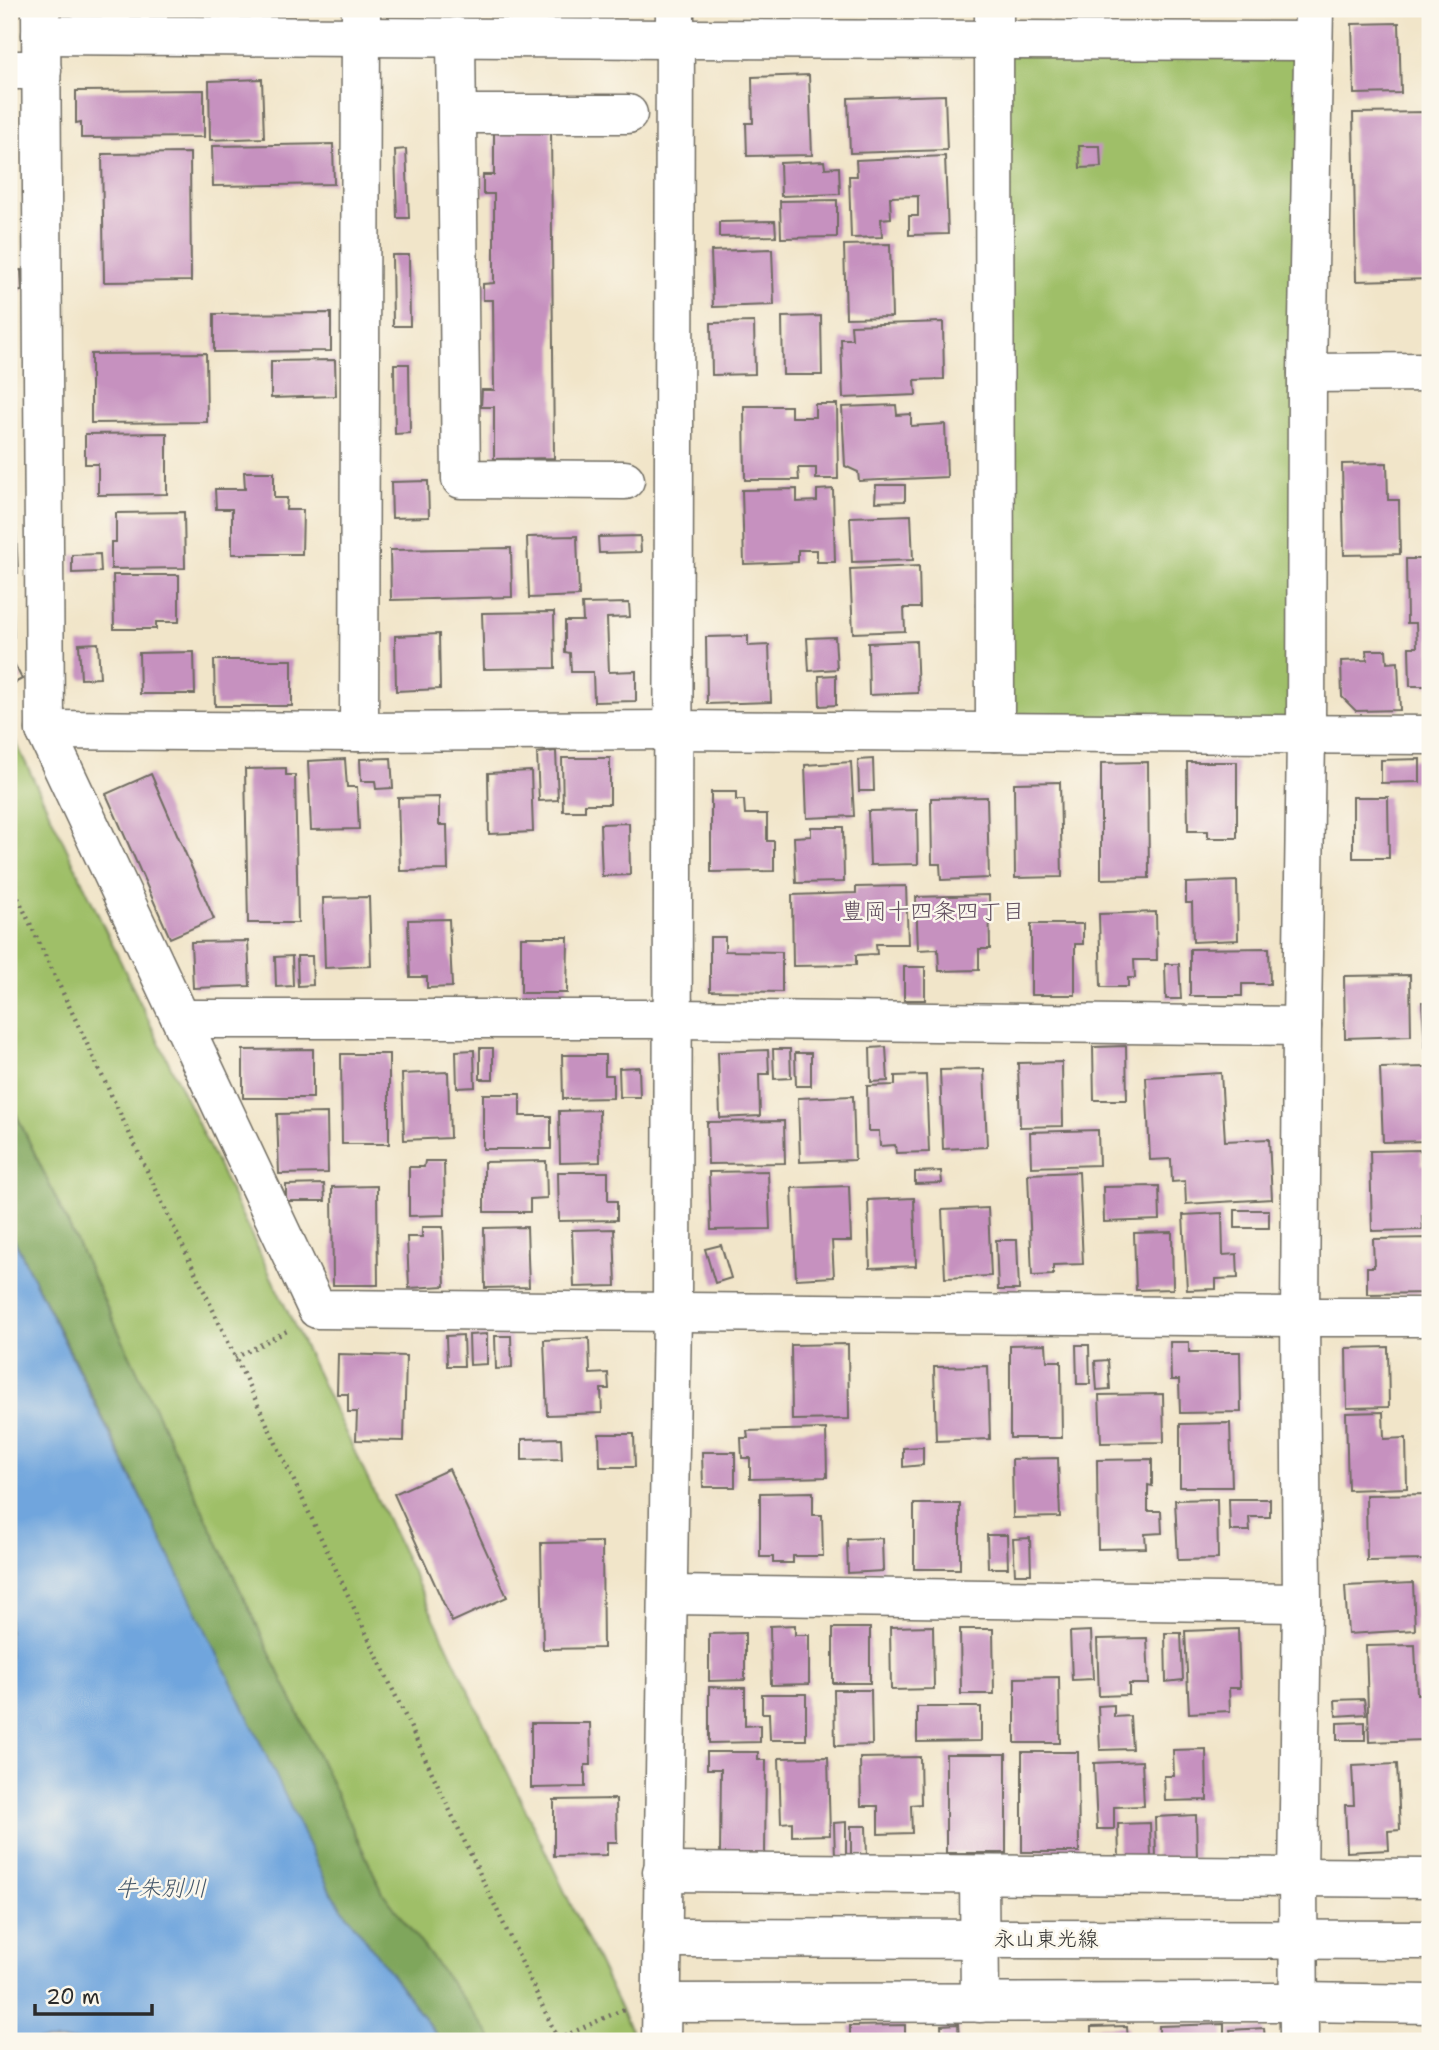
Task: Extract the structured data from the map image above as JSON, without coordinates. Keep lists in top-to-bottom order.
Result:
{
  "streets": {
    "street": ["永山東光線"]
  },
  "districts": ["豊岡十四条四丁目"],
  "water": ["牛朱別川"],
  "scale_bar": "20 m"
}
